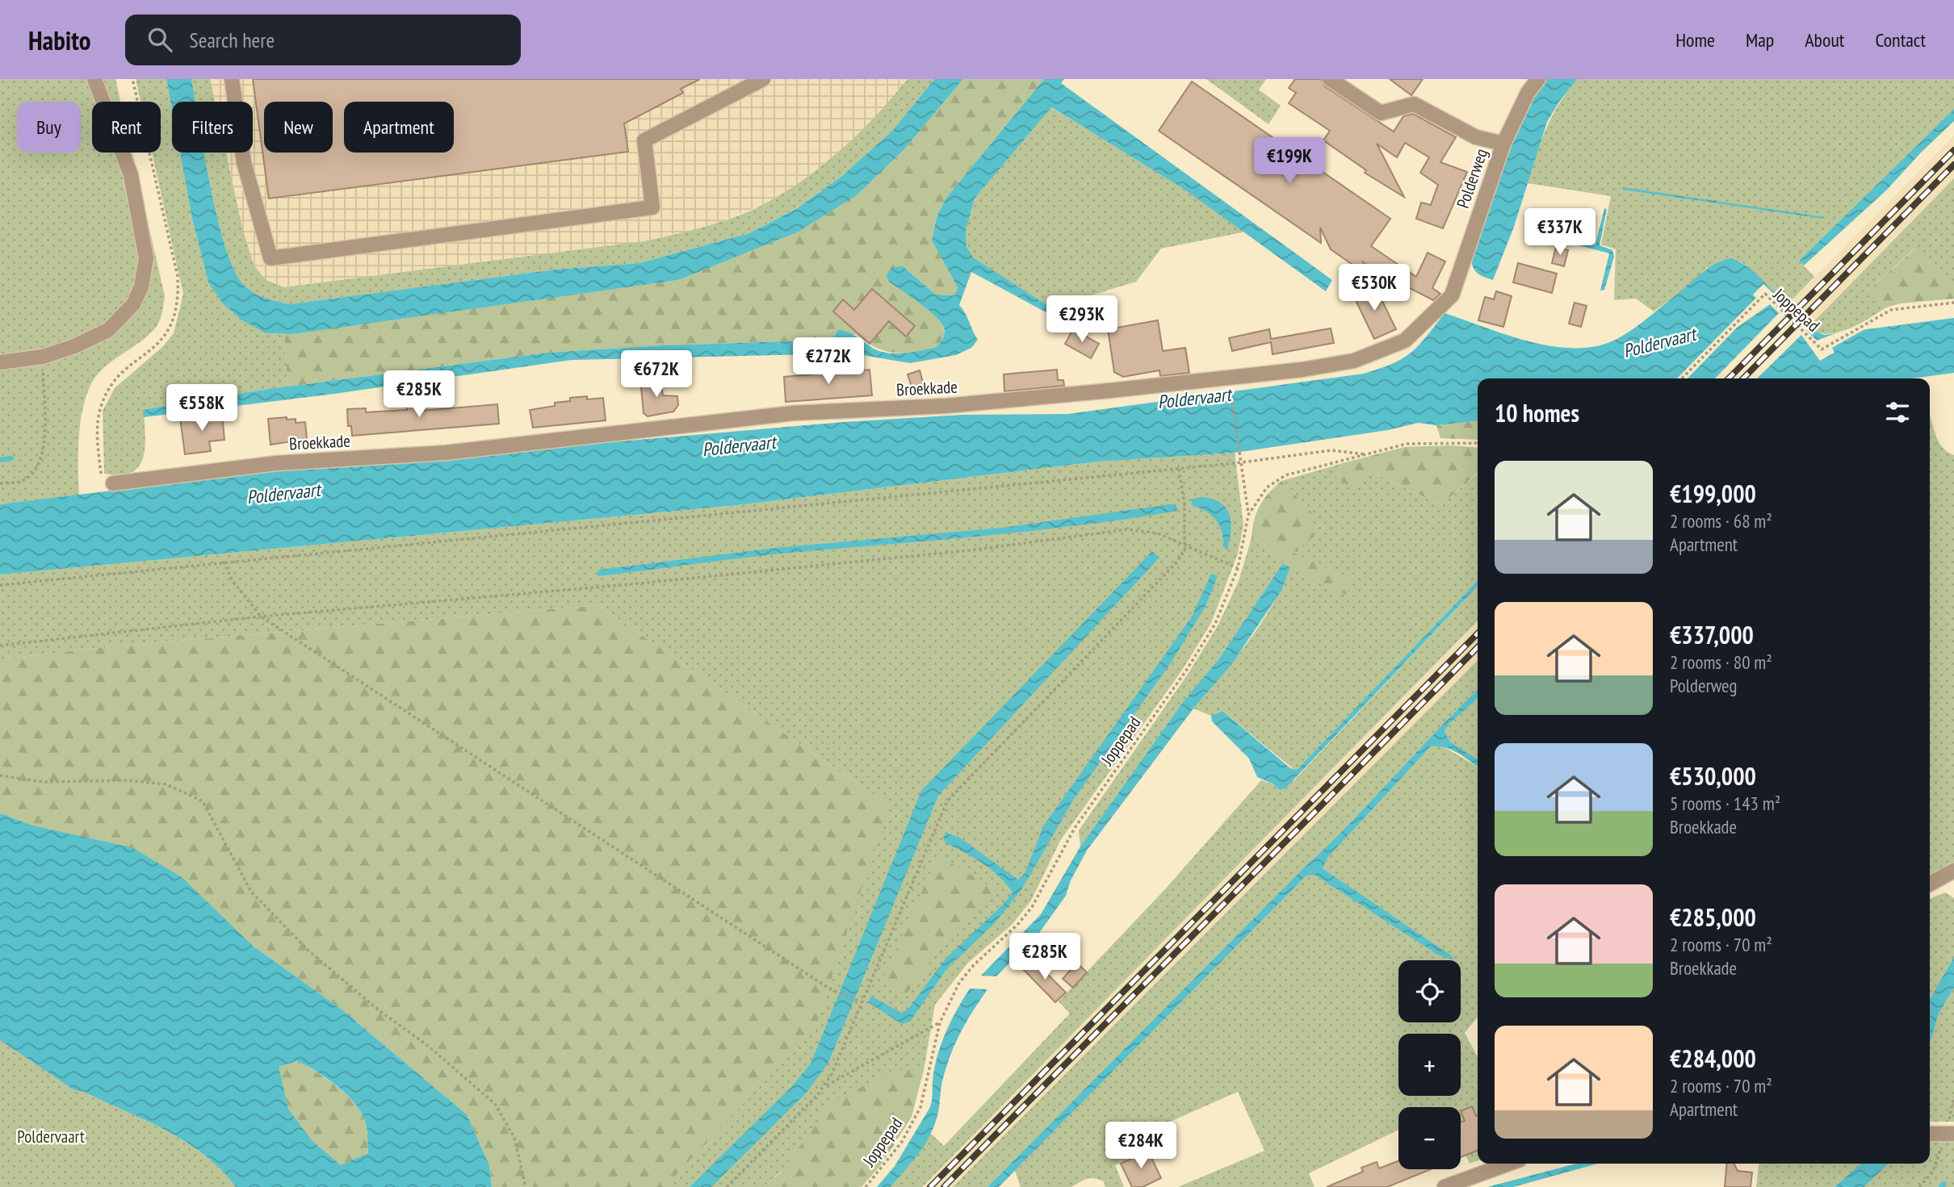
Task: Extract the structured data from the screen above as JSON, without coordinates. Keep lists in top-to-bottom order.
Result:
{
  "streets": {
    "street": ["Polderweg", "Broekkade"],
    "path": ["Joppepad"]
  },
  "crossings": [
    ["Polderweg", "Broekkade"]
  ],
  "water": ["Poldervaart"],
  "parks": ["Poldervaart"],
  "page": {
    "header": "Habito",
    "search": "Search here",
    "nav": [
      "Home",
      "Map",
      "About",
      "Contact"
    ],
    "chip": [
      "Buy",
      "Rent",
      "Filters",
      "New",
      "Apartment"
    ],
    "price": [
      "€199K",
      "€337K",
      "€530K",
      "€293K",
      "€272K",
      "€672K",
      "€285K",
      "€558K",
      "€285K",
      "€284K"
    ],
    "heading": "10 homes",
    "list": [
      {
        "name": "€199,000",
        "note": "2 rooms · 68 m² · Apartment"
      },
      {
        "name": "€337,000",
        "note": "2 rooms · 80 m² · Polderweg"
      },
      {
        "name": "€530,000",
        "note": "5 rooms · 143 m² · Broekkade"
      },
      {
        "name": "€285,000",
        "note": "2 rooms · 70 m² · Broekkade"
      },
      {
        "name": "€284,000",
        "note": "2 rooms · 70 m² · Apartment"
      }
    ],
    "map_buttons": ["+", "−"]
  }
}
